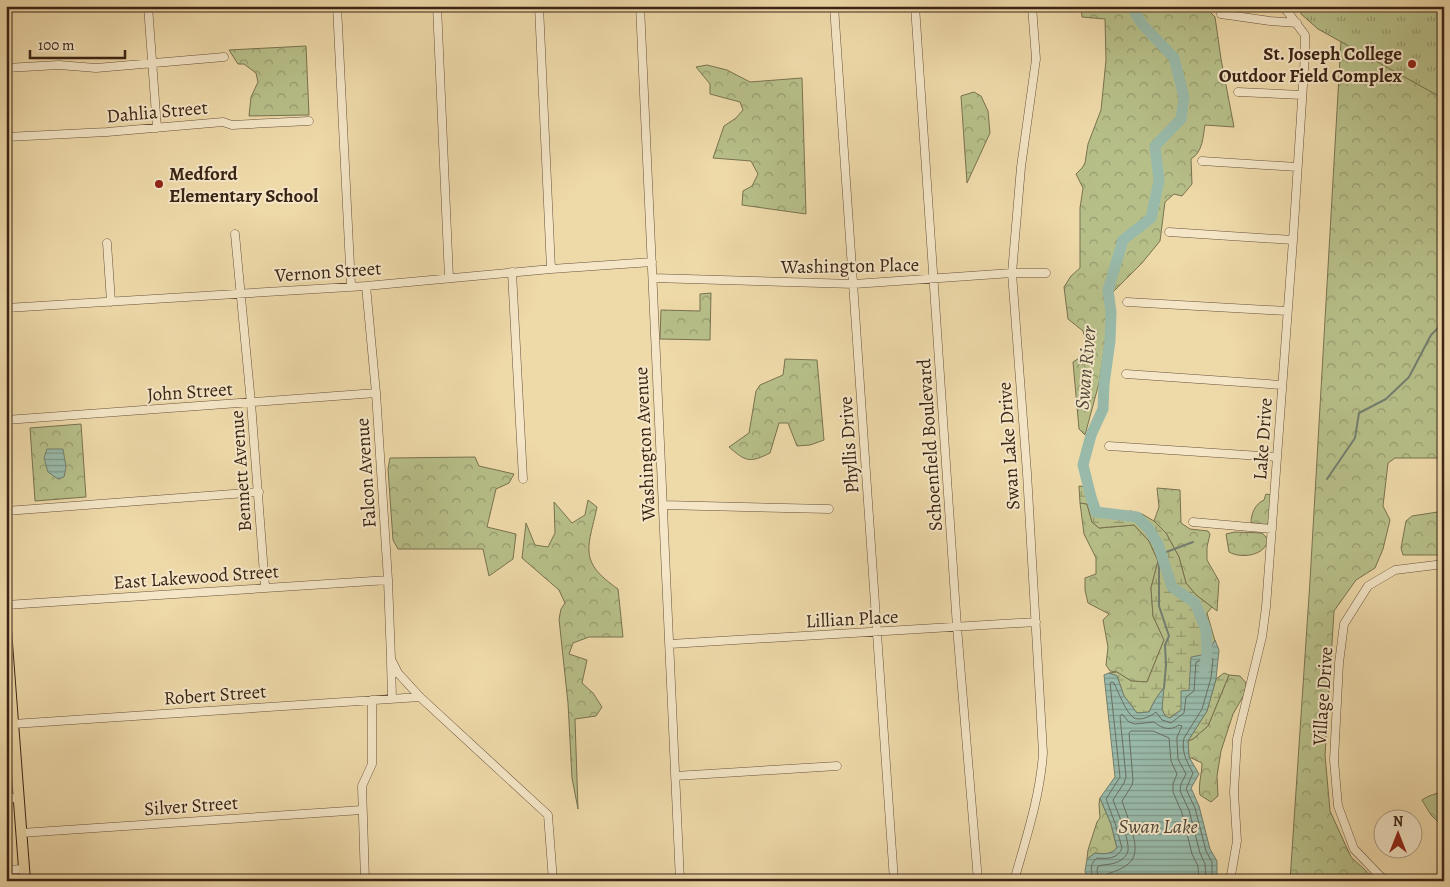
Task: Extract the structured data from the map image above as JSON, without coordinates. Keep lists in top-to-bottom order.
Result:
{
  "streets": {
    "street": [
      "Dahlia Street",
      "Washington Place",
      "Vernon Street",
      "John Street",
      "Lake Drive",
      "Washington Avenue",
      "Phyllis Drive",
      "Schoenfield Boulevard",
      "Swan Lake Drive",
      "Bennett Avenue",
      "Falcon Avenue",
      "East Lakewood Street",
      "Lillian Place",
      "Robert Street",
      "Village Drive",
      "Silver Street"
    ]
  },
  "crossings": [
    ["Washington Place", "Washington Avenue"],
    ["Washington Place", "Phyllis Drive"],
    ["Washington Place", "Schoenfield Boulevard"],
    ["Washington Place", "Swan Lake Drive"],
    ["Vernon Street", "Washington Avenue"],
    ["Vernon Street", "Bennett Avenue"],
    ["Vernon Street", "Falcon Avenue"],
    ["John Street", "Bennett Avenue"],
    ["John Street", "Falcon Avenue"],
    ["Washington Avenue", "Lillian Place"],
    ["Phyllis Drive", "Lillian Place"],
    ["Schoenfield Boulevard", "Lillian Place"],
    ["Swan Lake Drive", "Lillian Place"],
    ["Bennett Avenue", "East Lakewood Street"],
    ["Falcon Avenue", "East Lakewood Street"],
    ["Falcon Avenue", "Robert Street"]
  ],
  "water": ["Swan River", "Swan Lake"],
  "places": ["St. Joseph College Outdoor Field Complex", "Medford Elementary School"],
  "scale_bar": "100 m",
  "north": "top"
}
